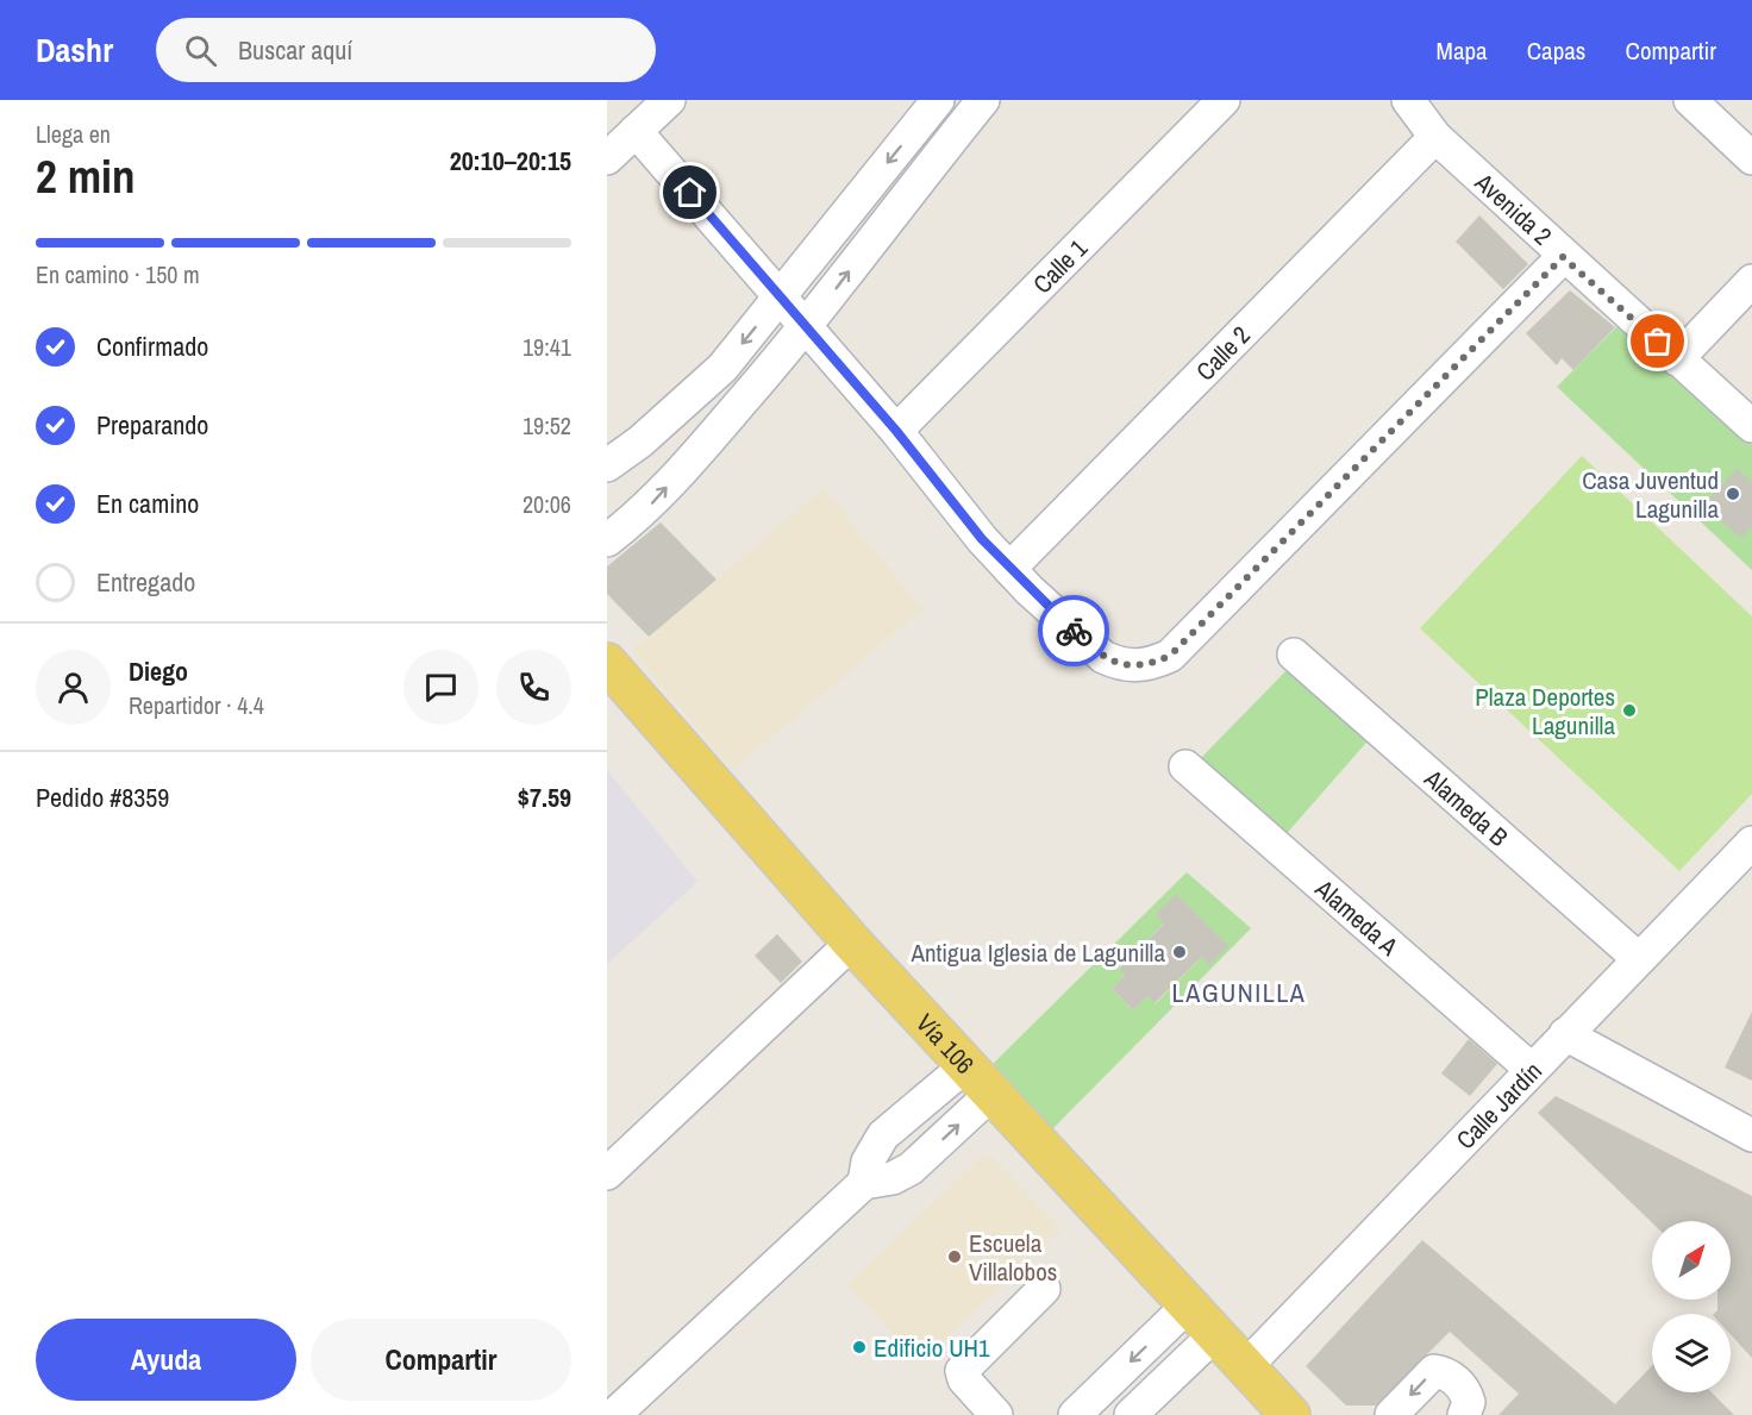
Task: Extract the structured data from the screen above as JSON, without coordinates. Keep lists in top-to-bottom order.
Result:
{
  "streets": {
    "main road": ["Vía 106"],
    "street": [
      "Avenida 2",
      "Calle 1",
      "Calle 2",
      "Alameda B",
      "Alameda A",
      "Calle Jardín"
    ]
  },
  "crossings": [
    ["Avenida 2", "Calle 2"],
    ["Alameda B", "Calle Jardín"],
    ["Alameda A", "Calle Jardín"],
    ["Vía 106", "Calle Jardín"]
  ],
  "districts": ["LAGUNILLA"],
  "places": [
    "Casa Juventud Lagunilla",
    "Plaza Deportes Lagunilla",
    "Antigua Iglesia de Lagunilla",
    "Escuela Villalobos",
    "Edificio UH1"
  ],
  "north": "top right",
  "page": {
    "header": "Dashr",
    "search": "Buscar aquí",
    "nav": ["Mapa", "Capas", "Compartir"],
    "heading": ["2 min", "Llega en", "20:10–20:15"],
    "panel": [
      "Diego",
      "Repartidor · 4.4",
      "Pedido #8359",
      "$7.59"
    ],
    "bar": "En camino · 150 m",
    "list": [
      ["Confirmado", "19:41"],
      ["Preparando", "19:52"],
      ["En camino", "20:06"],
      "Entregado"
    ],
    "buttons": ["Ayuda", "Compartir"]
  }
}
